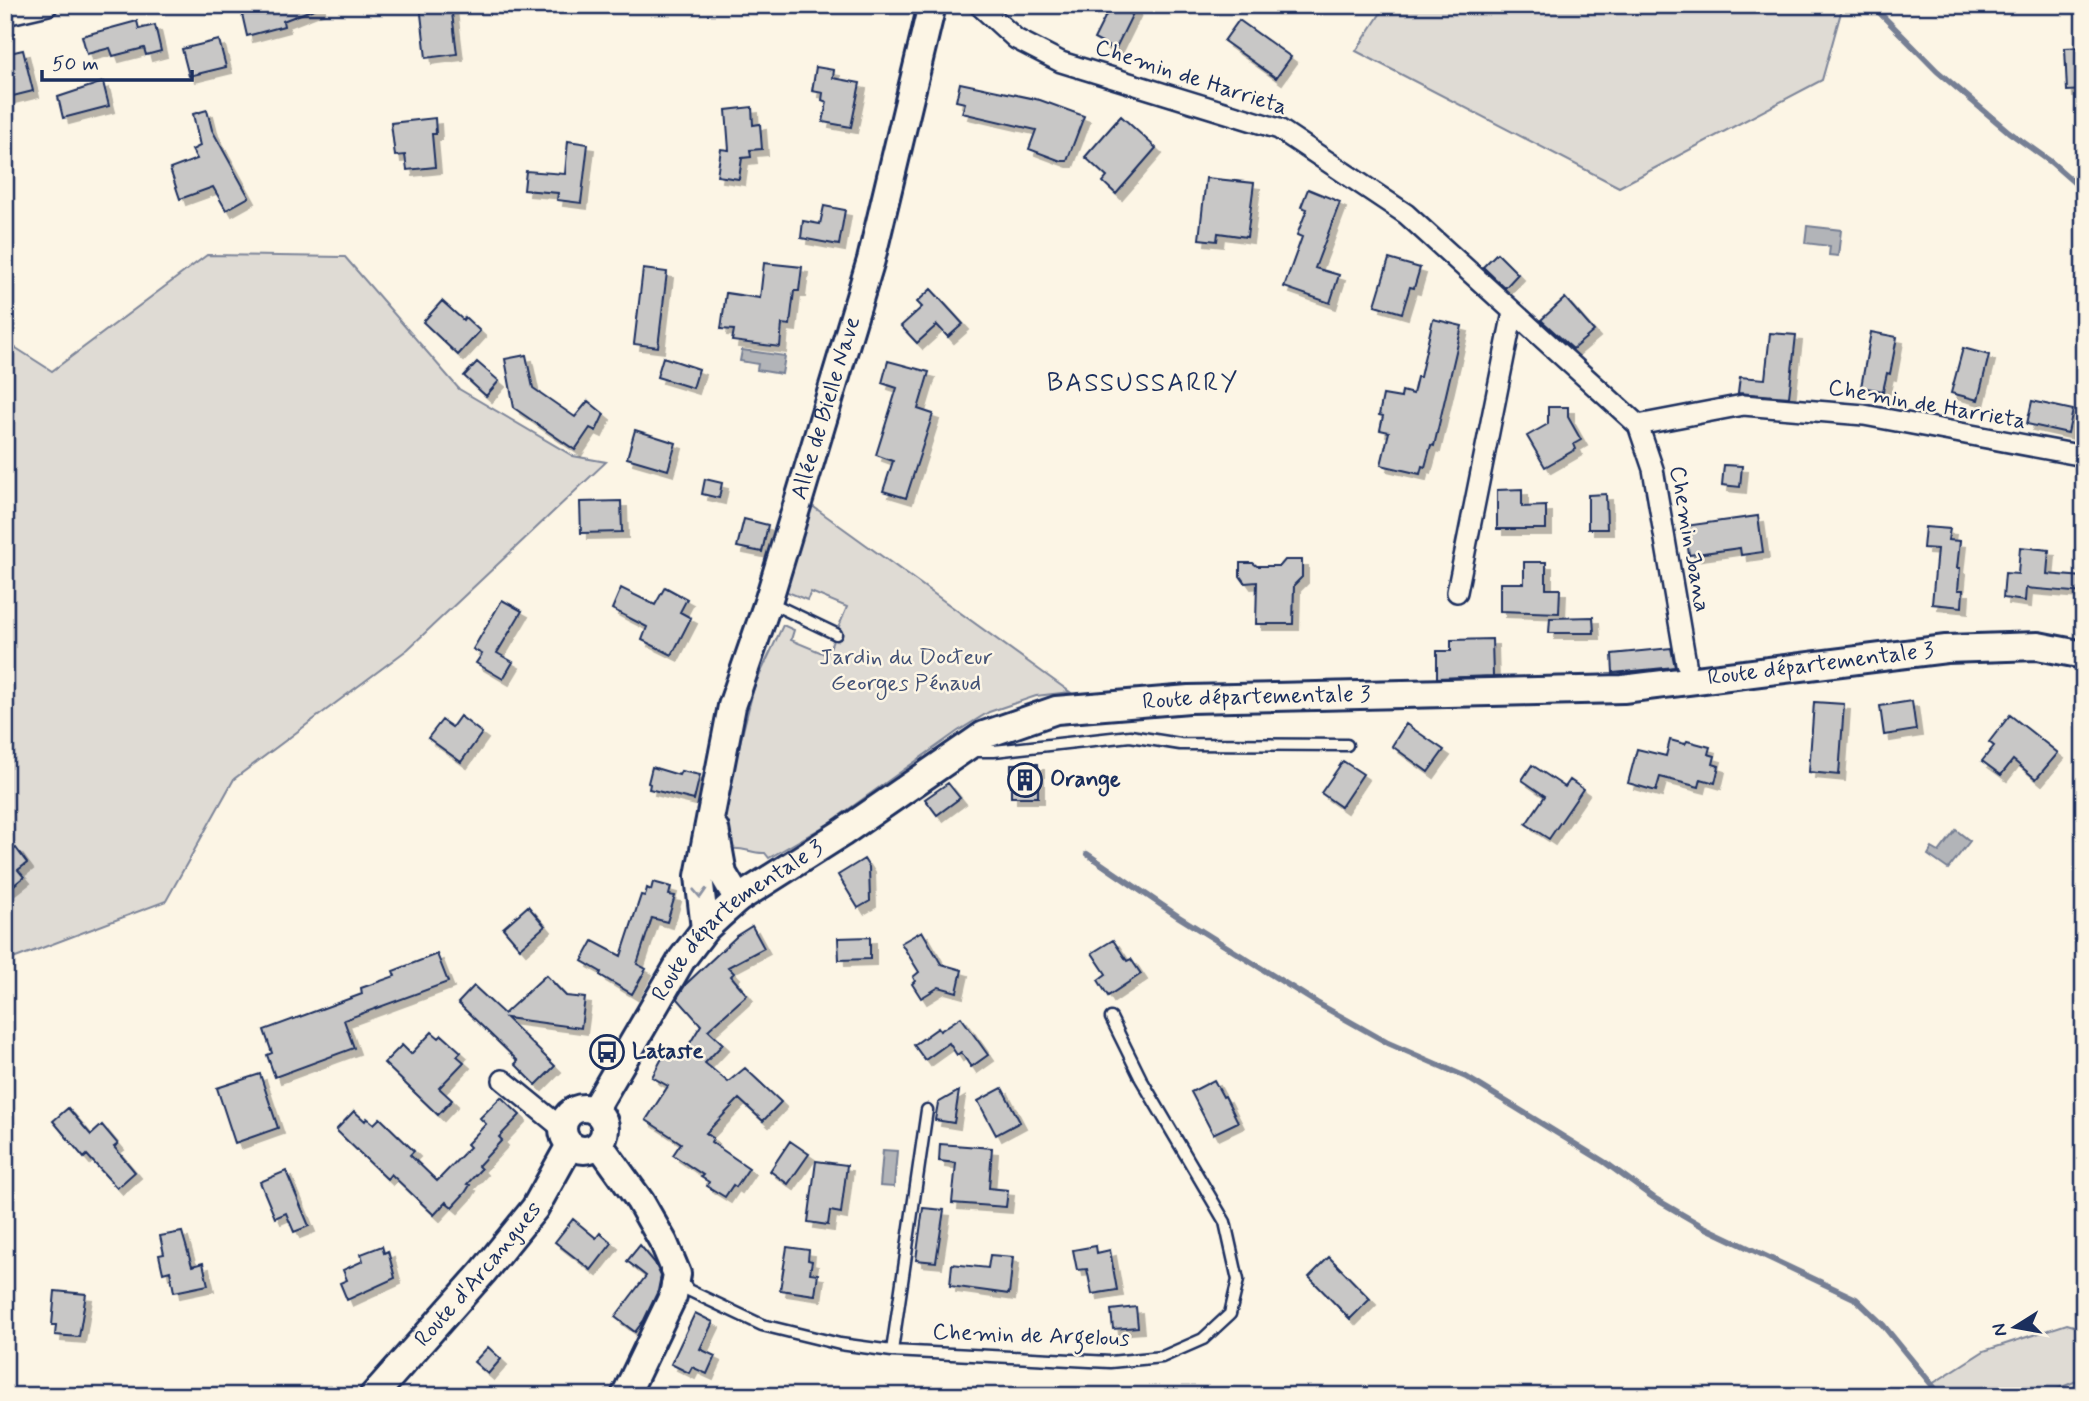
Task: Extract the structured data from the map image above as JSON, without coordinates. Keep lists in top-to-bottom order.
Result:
{
  "streets": {
    "main road": ["Allée de Bielle Nave", "Route départementale 3", "Route d'Arcangues"],
    "street": ["Chemin de Harrieta", "Chemin Joana"],
    "lane": ["Chemin de Argelous"]
  },
  "crossings": [
    ["Chemin de Harrieta", "Chemin Joana"],
    ["Allée de Bielle Nave", "Route départementale 3"],
    ["Route départementale 3", "Route d'Arcangues"]
  ],
  "districts": ["BASSUSSARRY"],
  "parks": ["Jardin du Docteur Georges Pénaud"],
  "places": {
    "building": ["Orange"],
    "bus stop": ["Lataste"]
  },
  "scale_bar": "50 m",
  "north": "left"
}
